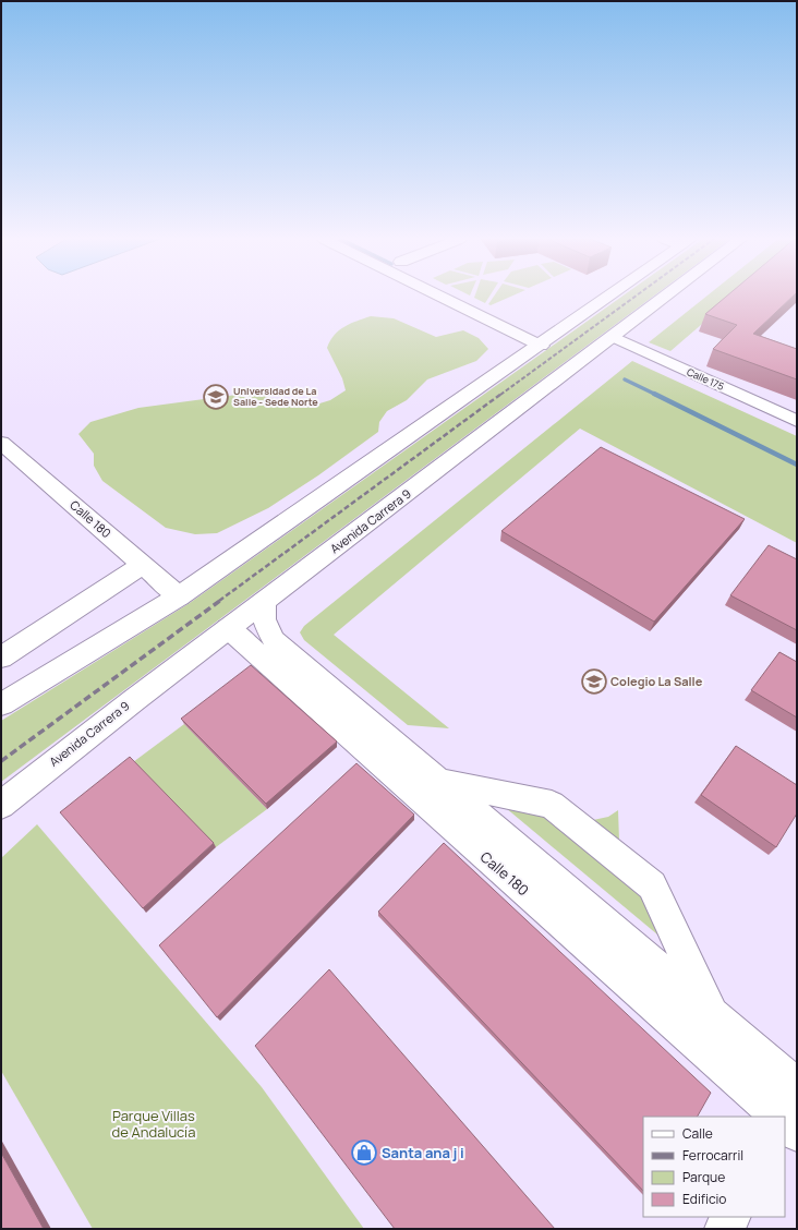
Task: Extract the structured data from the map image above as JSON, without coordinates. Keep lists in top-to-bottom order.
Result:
{
  "streets": {
    "main road": ["Calle 175", "Calle 180", "Avenida Carrera 9"]
  },
  "crossings": [
    ["Calle 175", "Avenida Carrera 9"],
    ["Calle 180", "Avenida Carrera 9"]
  ],
  "parks": ["Parque Villas de Andalucía"],
  "places": {
    "school or university": ["Universidad de La Salle - Sede Norte", "Colegio La Salle"],
    "shop": ["Santa ana j i"]
  },
  "legend": [
    "Calle",
    "Ferrocarril",
    "Parque",
    "Edificio"
  ]
}
